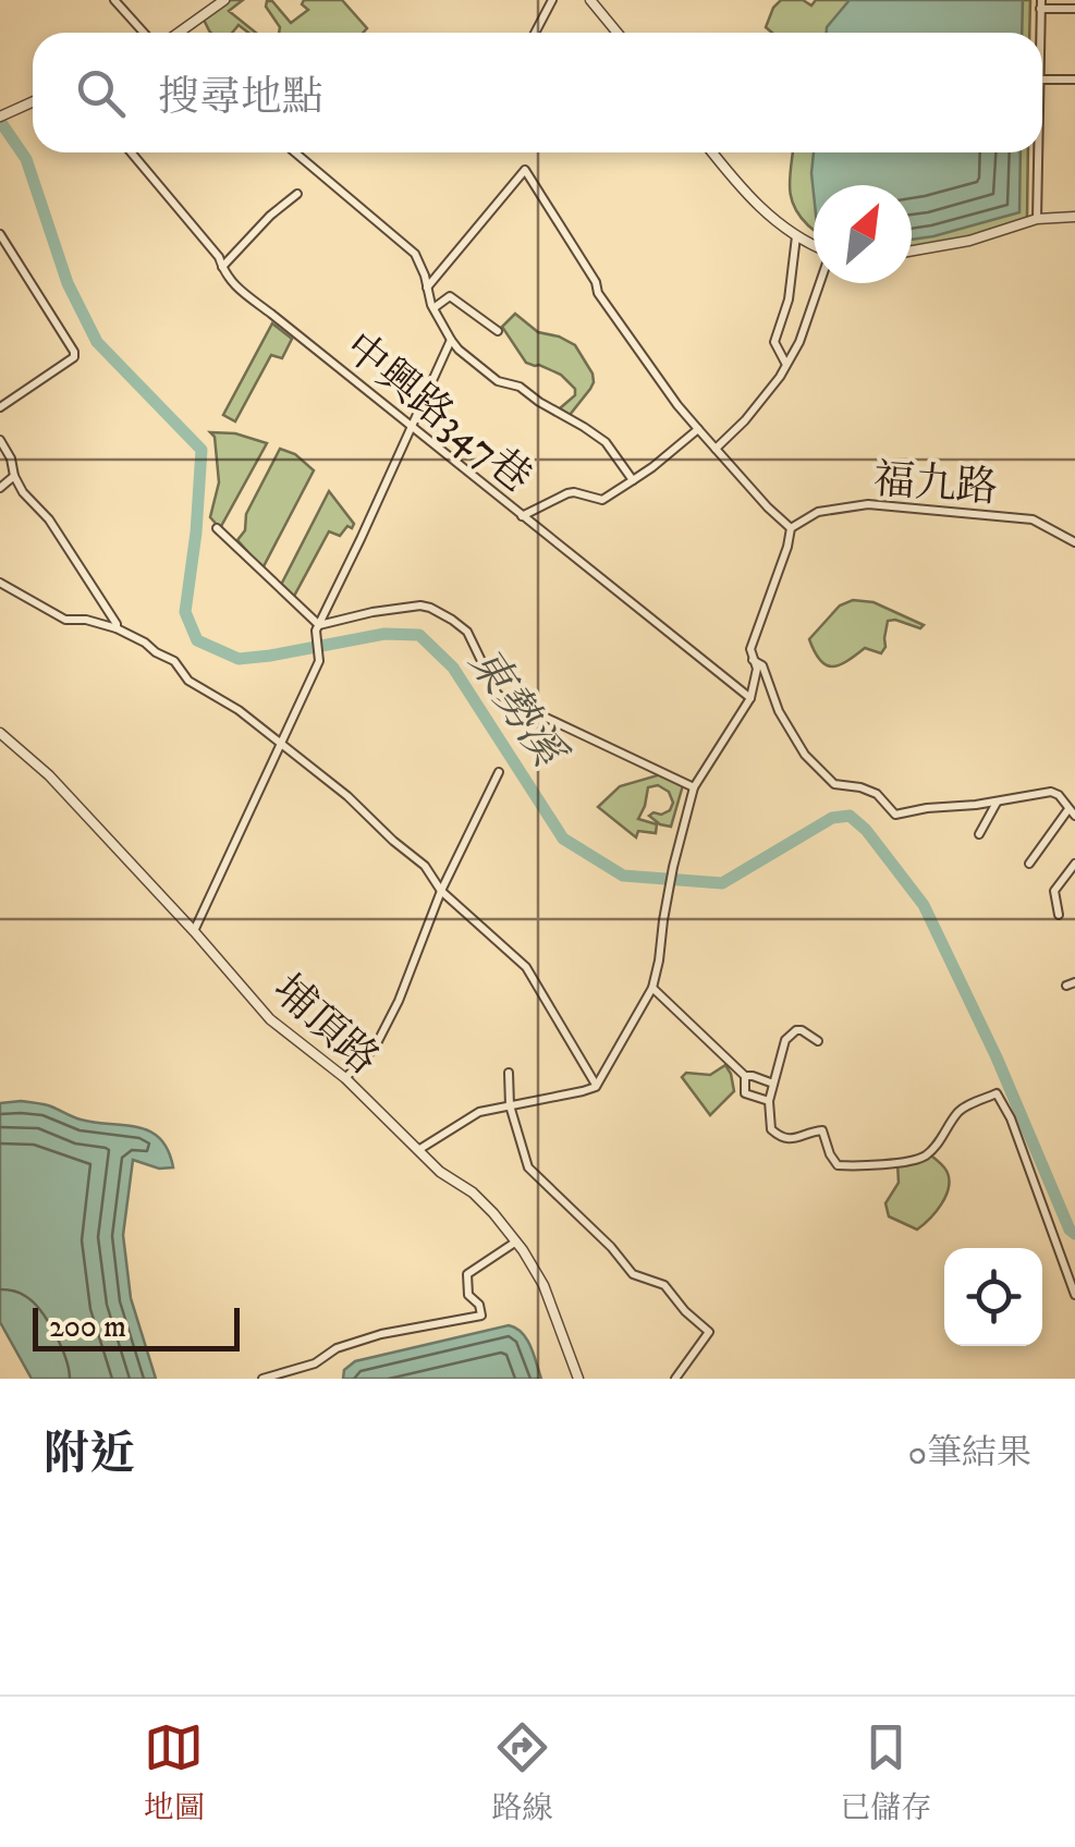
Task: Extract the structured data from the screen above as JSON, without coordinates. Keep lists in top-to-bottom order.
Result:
{
  "streets": {
    "street": ["中興路347巷", "福九路", "埔頂路"]
  },
  "water": ["東勢溪"],
  "scale_bar": "200 m",
  "north": "top right",
  "page": {
    "search": "搜尋地點",
    "scale": "200 m",
    "heading": ["附近", "0筆結果"],
    "nav": ["地圖", "路線", "已儲存"]
  }
}
